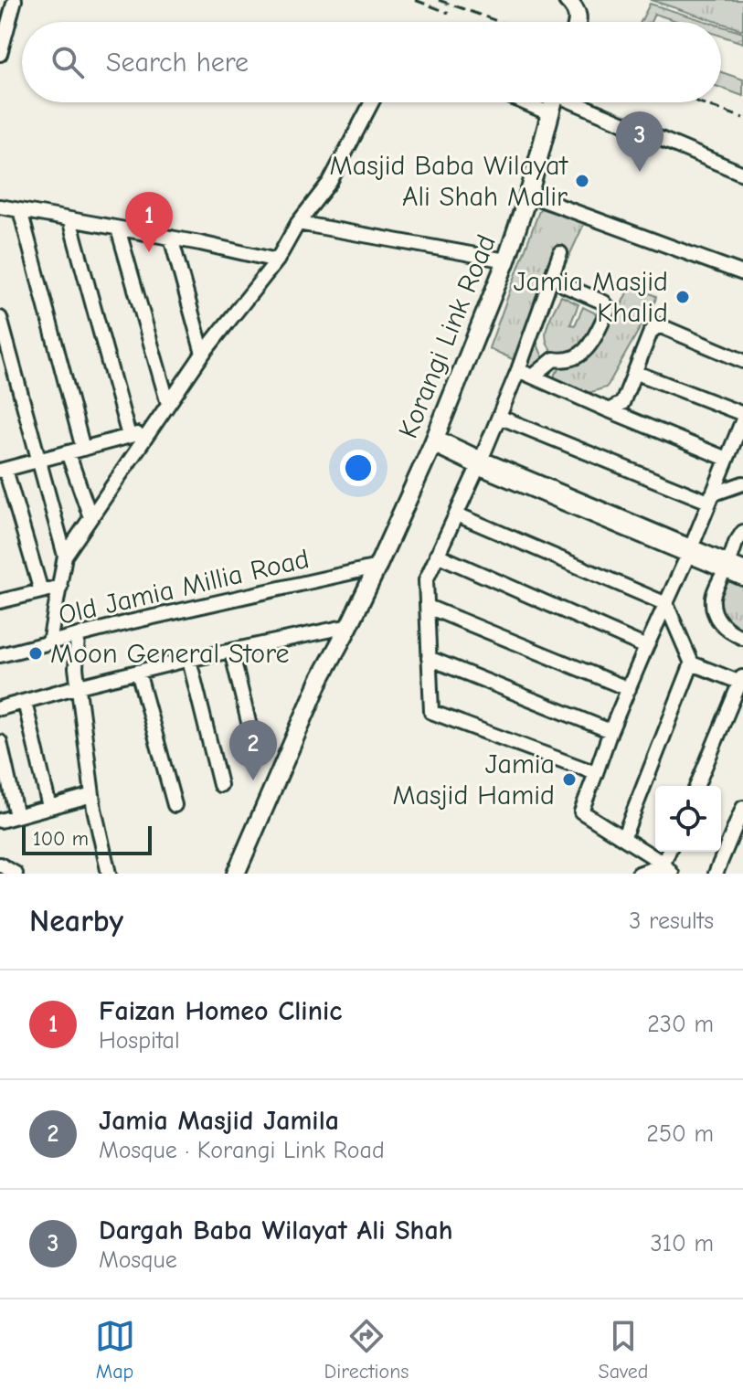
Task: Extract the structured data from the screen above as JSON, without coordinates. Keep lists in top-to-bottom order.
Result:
{
  "streets": {
    "main road": ["Korangi Link Road"],
    "street": ["Old Jamia Millia Road"]
  },
  "crossings": [
    ["Korangi Link Road", "Old Jamia Millia Road"]
  ],
  "places": [
    "Masjid Baba Wilayat Ali Shah Malir",
    "Jamia Masjid Khalid",
    "Moon General Store",
    "Jamia Masjid Hamid"
  ],
  "scale_bar": "100 m",
  "page": {
    "search": "Search here",
    "pins": ["3", "1", "2"],
    "scale": "100 m",
    "heading": ["Nearby", "3 results"],
    "list": [
      {
        "mark": "1",
        "name": "Faizan Homeo Clinic",
        "note": "Hospital",
        "value": "230 m"
      },
      {
        "mark": "2",
        "name": "Jamia Masjid Jamila",
        "note": "Mosque · Korangi Link Road",
        "value": "250 m"
      },
      {
        "mark": "3",
        "name": "Dargah Baba Wilayat Ali Shah",
        "note": "Mosque",
        "value": "310 m"
      }
    ],
    "nav": ["Map", "Directions", "Saved"]
  }
}
